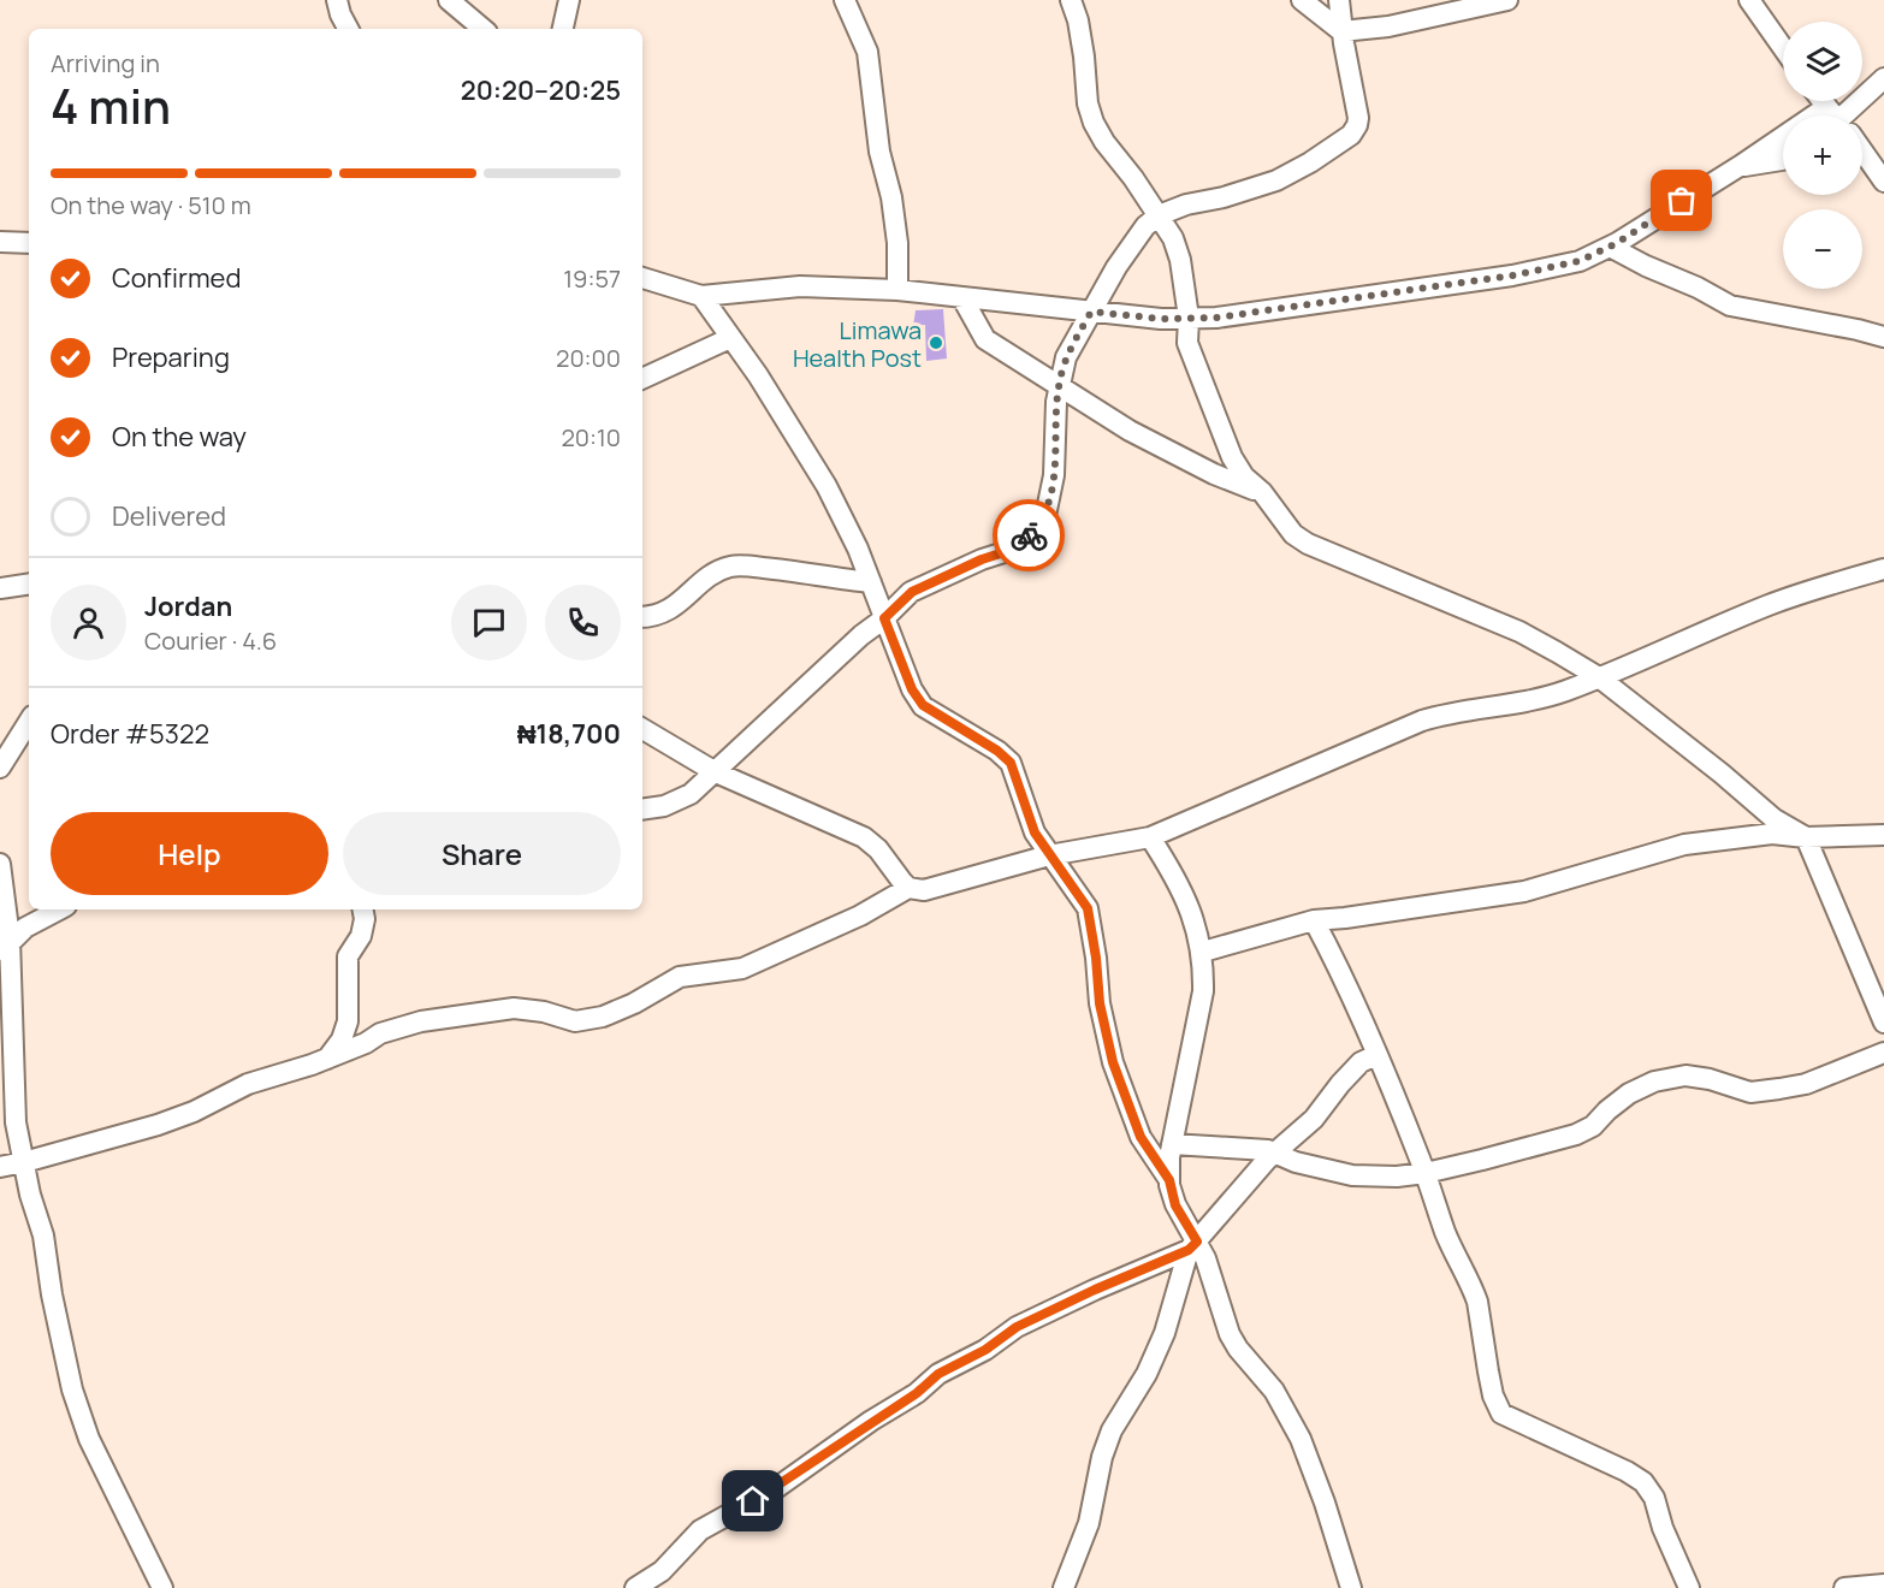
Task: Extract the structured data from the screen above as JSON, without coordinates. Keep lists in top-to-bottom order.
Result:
{
  "places": ["Limawa Health Post"],
  "page": {
    "map_buttons": ["+", "−"],
    "heading": ["4 min", "Arriving in", "20:20–20:25"],
    "panel": [
      "Jordan",
      "Courier · 4.6",
      "Order #5322",
      "₦18,700"
    ],
    "bar": "On the way · 510 m",
    "list": [
      ["Confirmed", "19:57"],
      ["Preparing", "20:00"],
      ["On the way", "20:10"],
      "Delivered"
    ],
    "buttons": ["Help", "Share"]
  }
}
